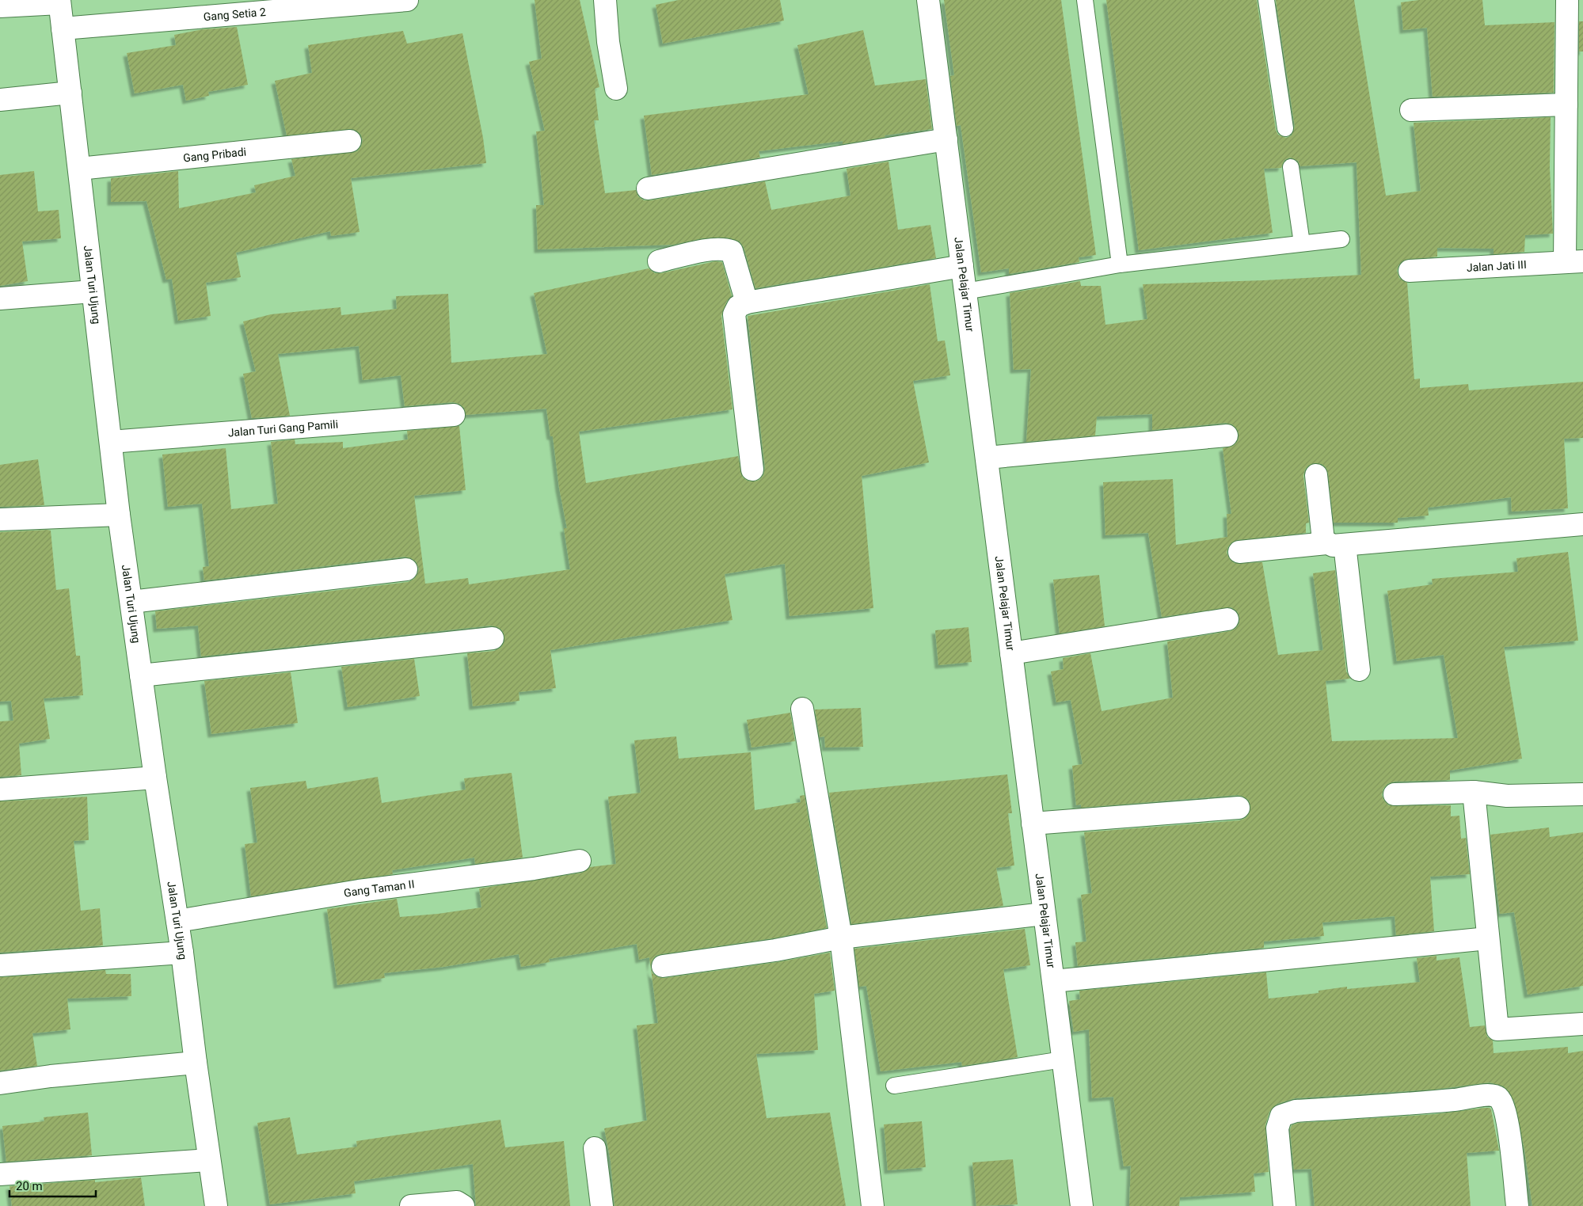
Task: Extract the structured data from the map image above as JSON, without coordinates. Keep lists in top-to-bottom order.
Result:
{
  "streets": {
    "street": [
      "Gang Setia 2",
      "Gang Pribadi",
      "Jalan Jati III",
      "Jalan Pelajar Timur",
      "Jalan Turi Ujung",
      "Jalan Turi Gang Pamili",
      "Gang Taman II"
    ]
  },
  "crossings": [
    ["Gang Setia 2", "Jalan Turi Ujung"],
    ["Gang Pribadi", "Jalan Turi Ujung"],
    ["Jalan Turi Ujung", "Jalan Turi Gang Pamili"],
    ["Jalan Turi Ujung", "Gang Taman II"]
  ],
  "scale_bar": "20 m"
}
